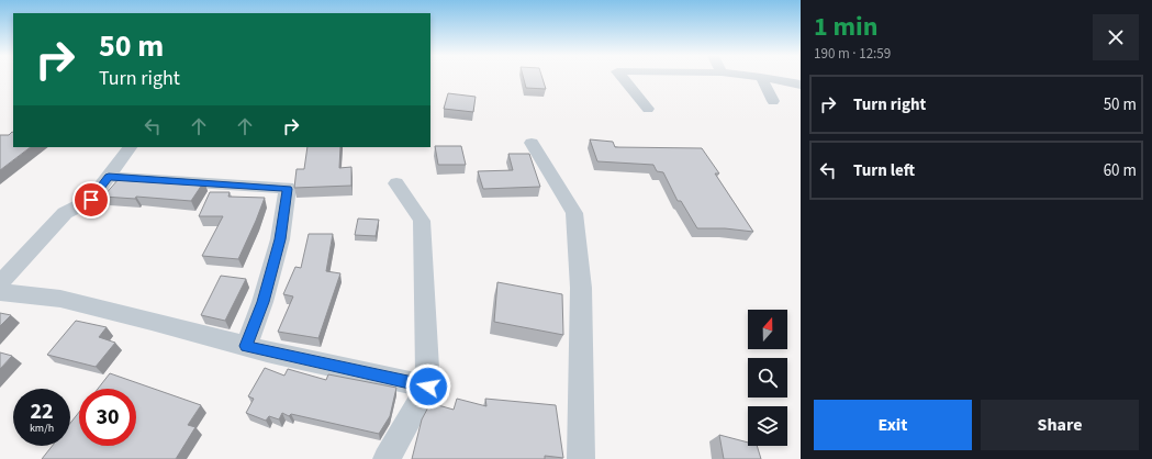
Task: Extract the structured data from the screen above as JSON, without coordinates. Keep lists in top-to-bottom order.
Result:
{
  "north": "top",
  "page": {
    "heading": ["1 min", "190 m · 12:59"],
    "turn": ["50 m", "Turn right"],
    "list": [
      {
        "name": "Turn right",
        "value": "50 m"
      },
      {
        "name": "Turn left",
        "value": "60 m"
      }
    ],
    "speed": "22 km/h",
    "limit": "30",
    "buttons": ["Exit", "Share"]
  }
}
